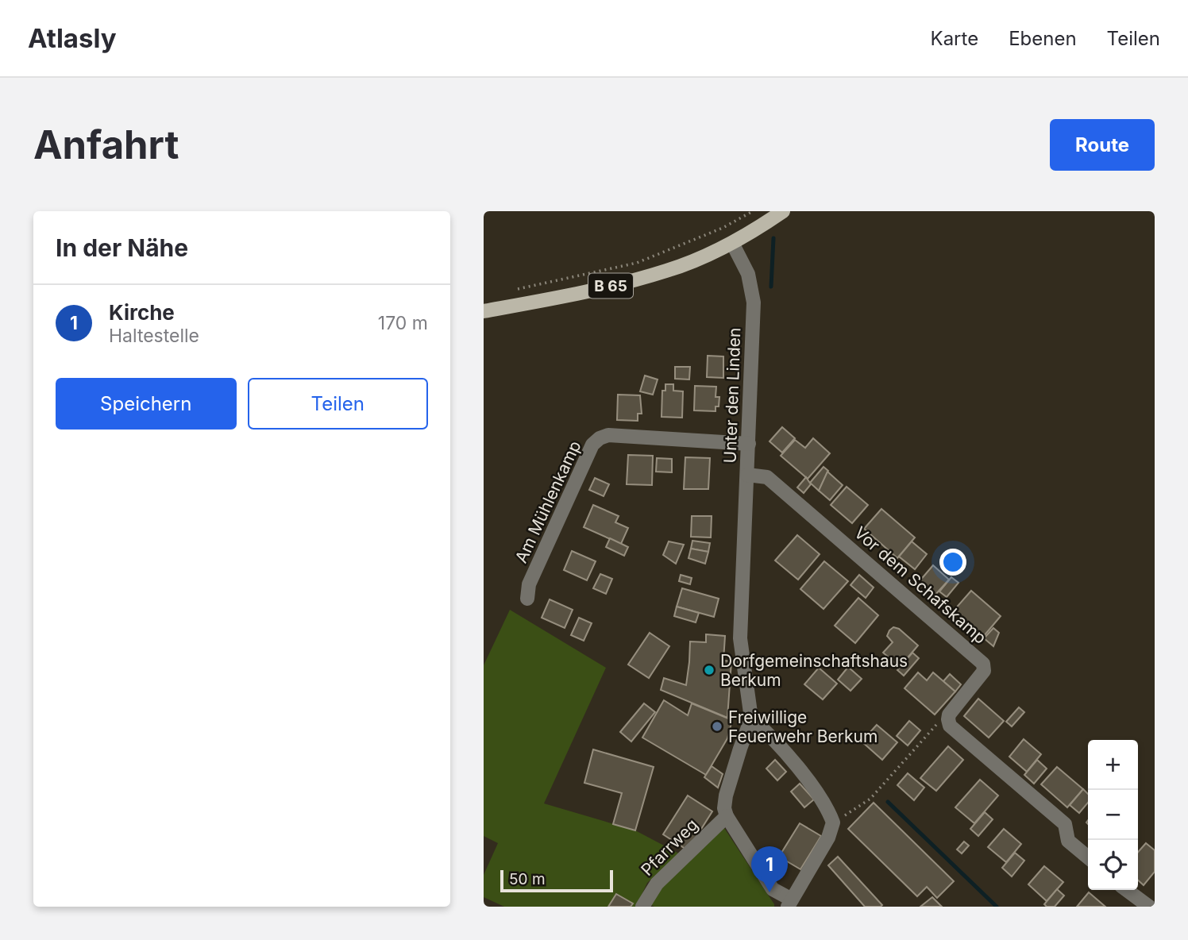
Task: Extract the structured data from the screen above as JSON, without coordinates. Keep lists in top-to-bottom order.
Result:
{
  "streets": {
    "main road": ["B 65"],
    "street": [
      "Unter den Linden",
      "Am Mühlenkamp",
      "Vor dem Schafskamp",
      "Pfarrweg"
    ]
  },
  "crossings": [
    ["B 65", "Unter den Linden"],
    ["Unter den Linden", "Am Mühlenkamp"],
    ["Unter den Linden", "Vor dem Schafskamp"],
    ["Unter den Linden", "Pfarrweg"]
  ],
  "places": ["Dorfgemeinschaftshaus Berkum", "Freiwillige Feuerwehr Berkum"],
  "scale_bar": "50 m",
  "page": {
    "header": "Atlasly",
    "nav": ["Karte", "Ebenen", "Teilen"],
    "buttons": [
      "Route",
      ["Speichern", "Teilen"]
    ],
    "title": "Anfahrt",
    "heading": "In der Nähe",
    "list": [
      {
        "mark": "1",
        "name": "Kirche",
        "note": "Haltestelle",
        "value": "170 m"
      }
    ],
    "map_buttons": ["+", "−"],
    "pins": "1",
    "scale": "50 m"
  }
}
